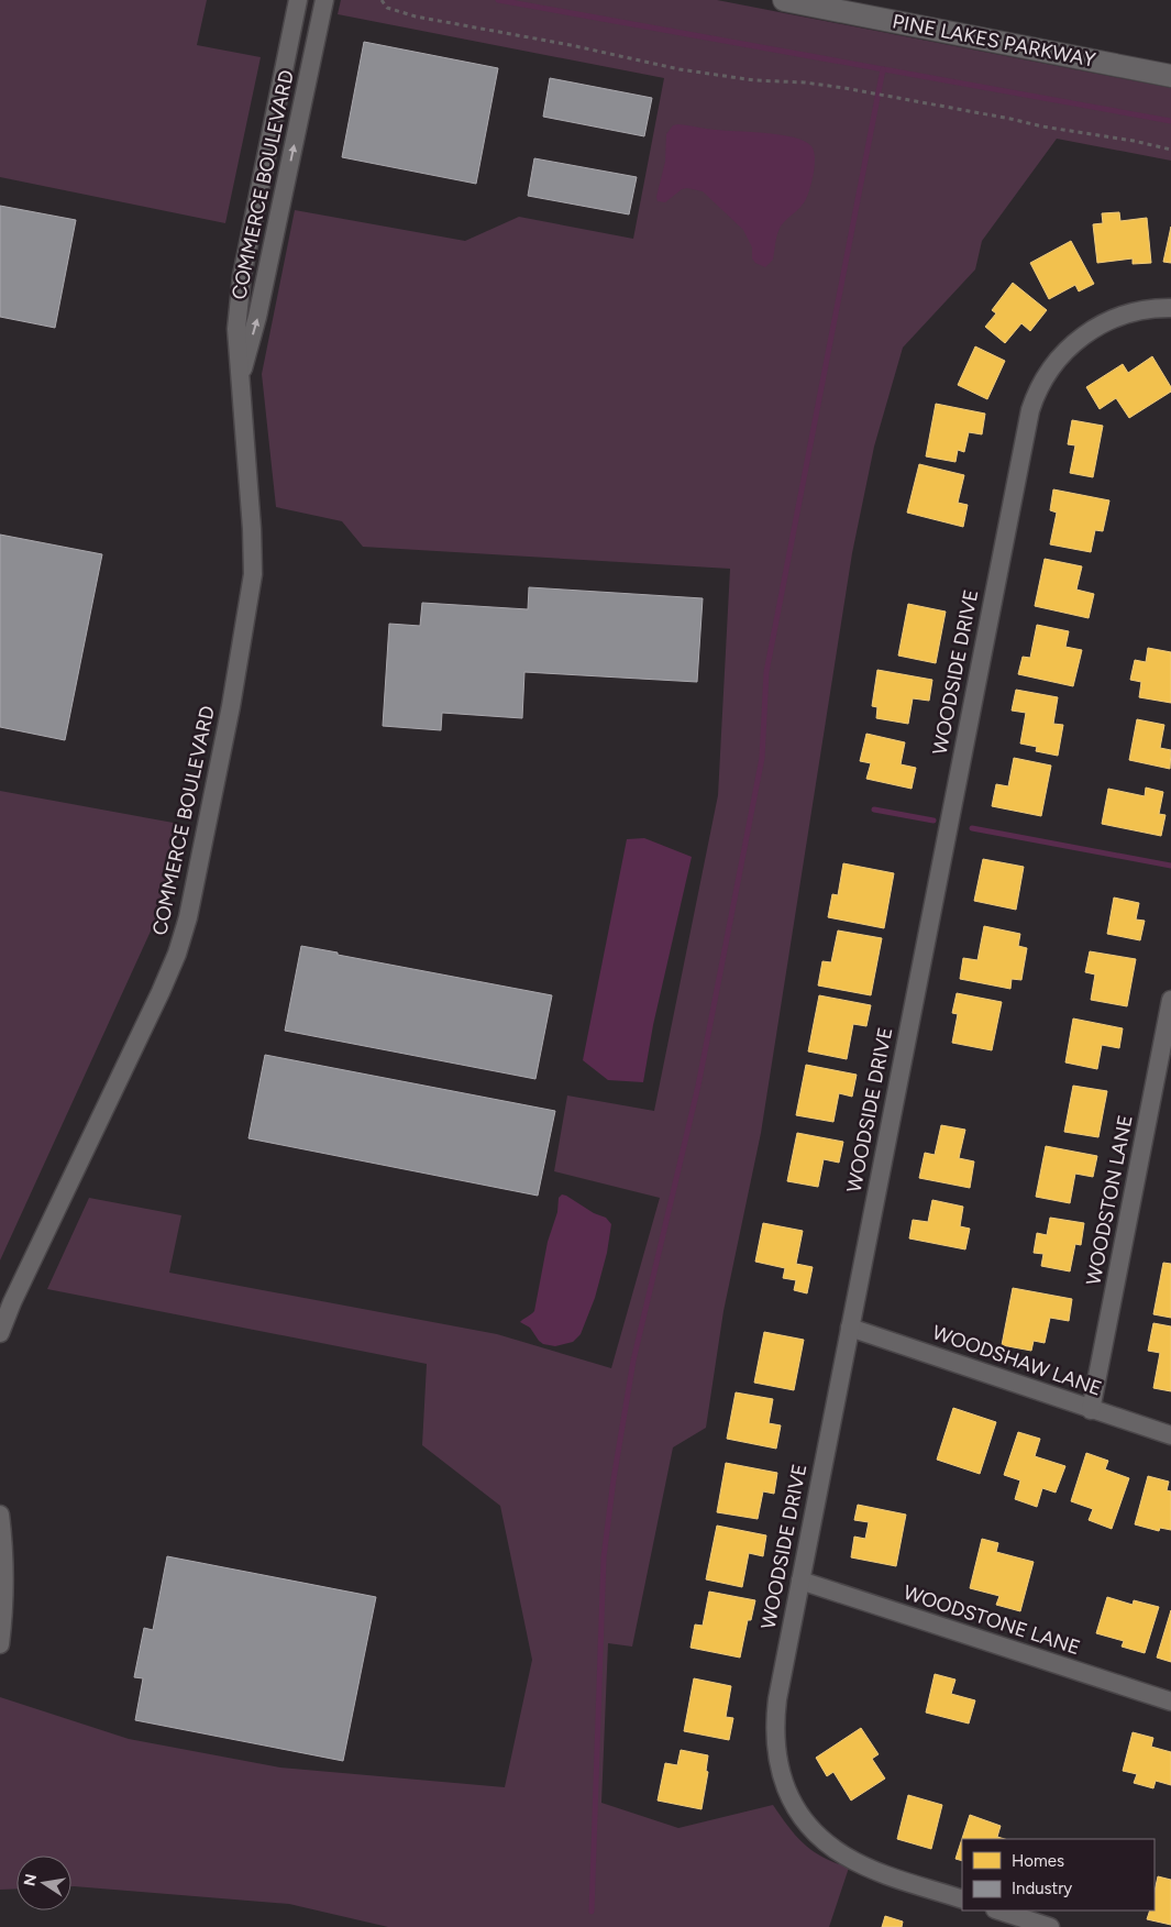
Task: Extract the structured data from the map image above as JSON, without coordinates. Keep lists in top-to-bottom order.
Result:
{
  "streets": {
    "street": [
      "PINE LAKES PARKWAY",
      "COMMERCE BOULEVARD",
      "WOODSIDE DRIVE",
      "WOODSTON LANE",
      "WOODSHAW LANE",
      "WOODSTONE LANE"
    ]
  },
  "crossings": [
    ["WOODSIDE DRIVE", "WOODSHAW LANE"],
    ["WOODSIDE DRIVE", "WOODSTONE LANE"],
    ["WOODSTON LANE", "WOODSHAW LANE"]
  ],
  "legend": ["Homes", "Industry"],
  "north": "left"
}
